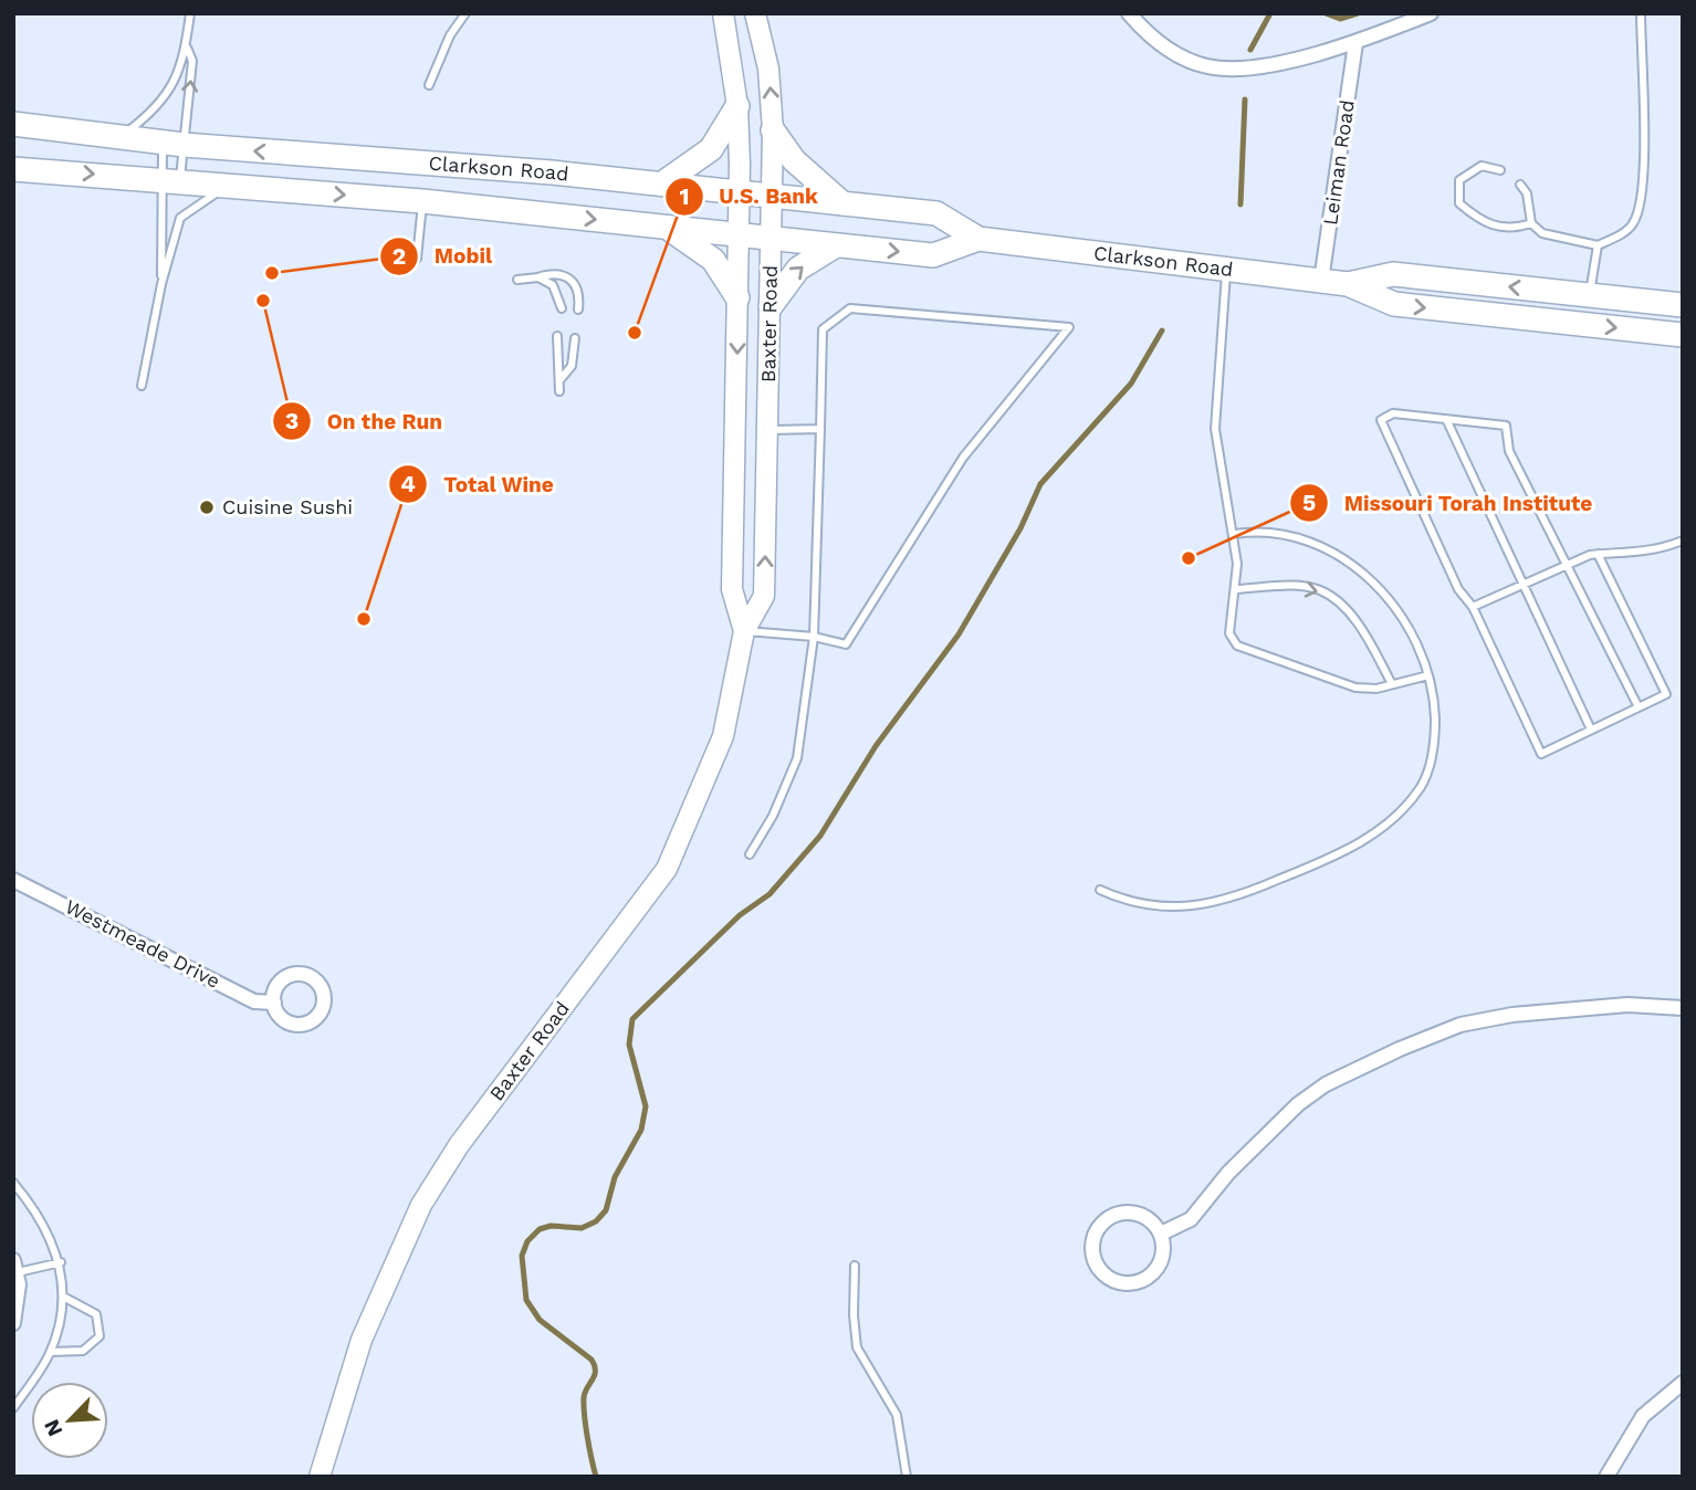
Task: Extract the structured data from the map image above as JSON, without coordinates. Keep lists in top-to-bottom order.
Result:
{
  "streets": {
    "main road": ["Clarkson Road", "Baxter Road"],
    "street": ["Leiman Road", "Westmeade Drive"]
  },
  "crossings": [
    ["Leiman Road", "Clarkson Road"],
    ["Clarkson Road", "Baxter Road"]
  ],
  "places": [
    "Mobil",
    "On the Run",
    "U.S. Bank",
    "Cuisine Sushi",
    "Missouri Torah Institute",
    "Total Wine"
  ],
  "north": "bottom left"
}
